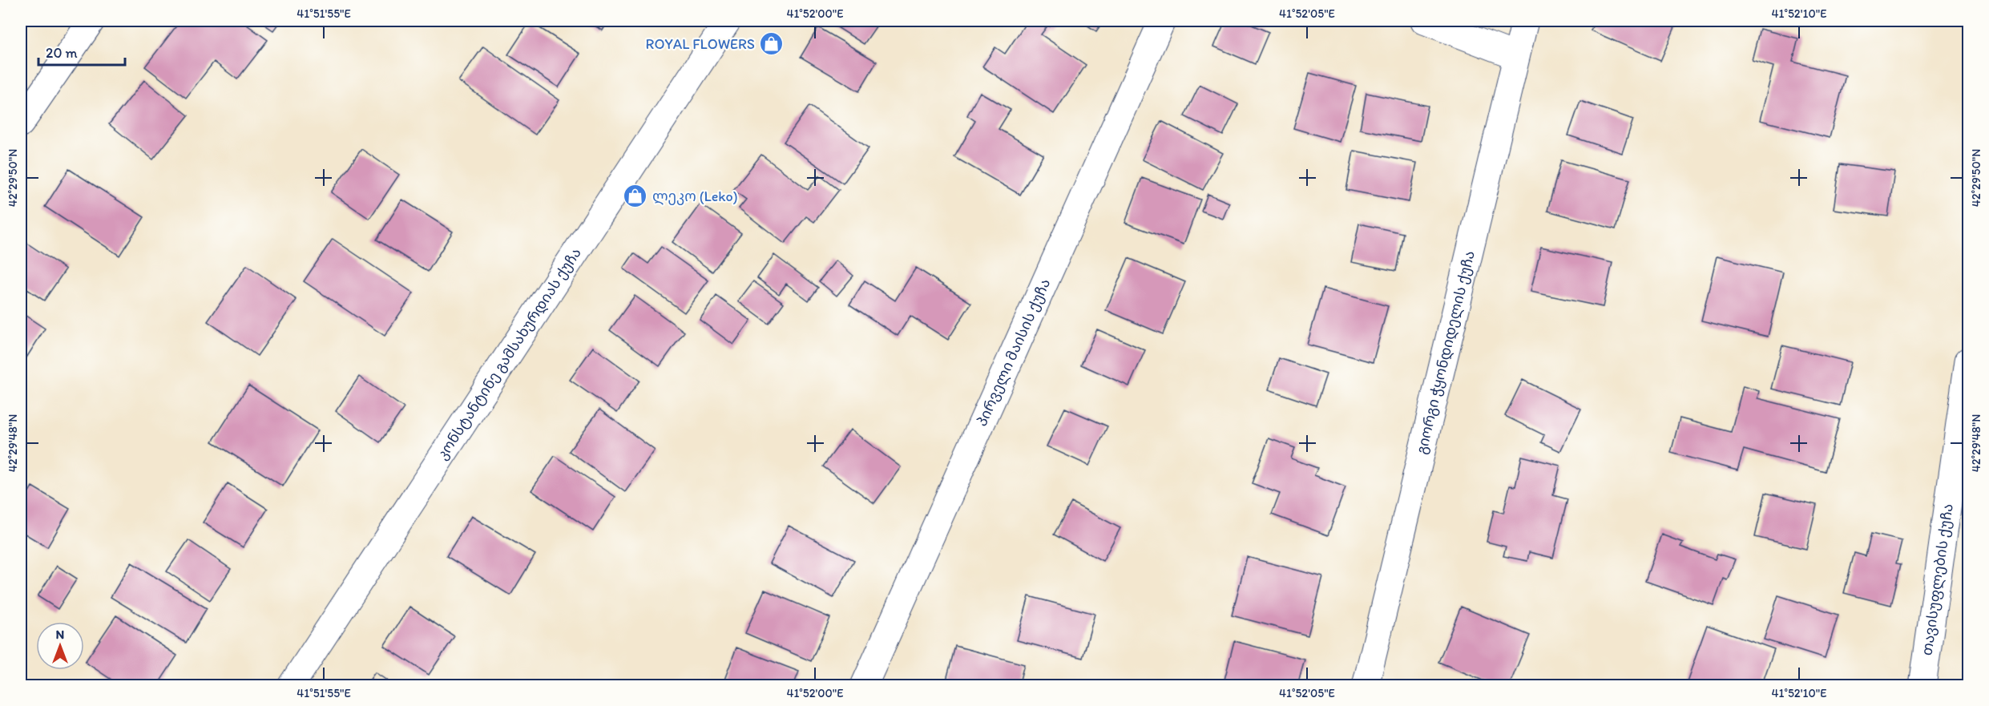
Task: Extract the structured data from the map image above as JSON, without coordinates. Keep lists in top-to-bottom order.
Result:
{
  "streets": {
    "street": [
      "პირველი მაისის ქუჩა",
      "გიორგი ჭყონდიდელის ქუჩა",
      "კონსტანტინე გამსახურდიას ქუჩა",
      "თავისუფლების ქუჩა"
    ]
  },
  "places": {
    "shop": ["ROYAL FLOWERS", "ლეკო (Leko)"]
  },
  "scale_bar": "20 m",
  "north": "top",
  "coordinates": [
    "41°51'55\"E",
    "41°52'00\"E",
    "41°52'05\"E",
    "41°52'10\"E",
    "42°29'50\"N",
    "42°29'48\"N"
  ]
}
